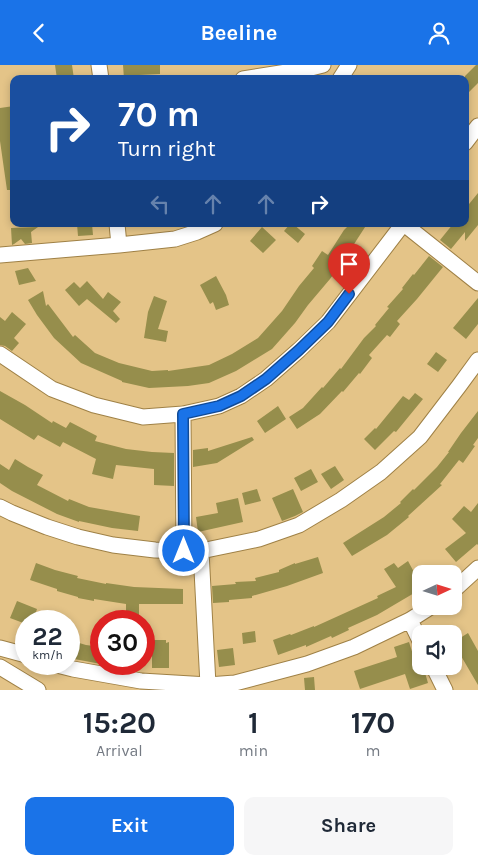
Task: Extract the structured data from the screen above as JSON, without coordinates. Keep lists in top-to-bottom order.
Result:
{
  "north": "right",
  "page": {
    "header": "Beeline",
    "turn": ["70 m", "Turn right"],
    "speed": "22 km/h",
    "limit": "30",
    "eta": [
      "15:20",
      "Arrival",
      "1",
      "min",
      "170",
      "m"
    ],
    "buttons": ["Exit", "Share"]
  }
}
